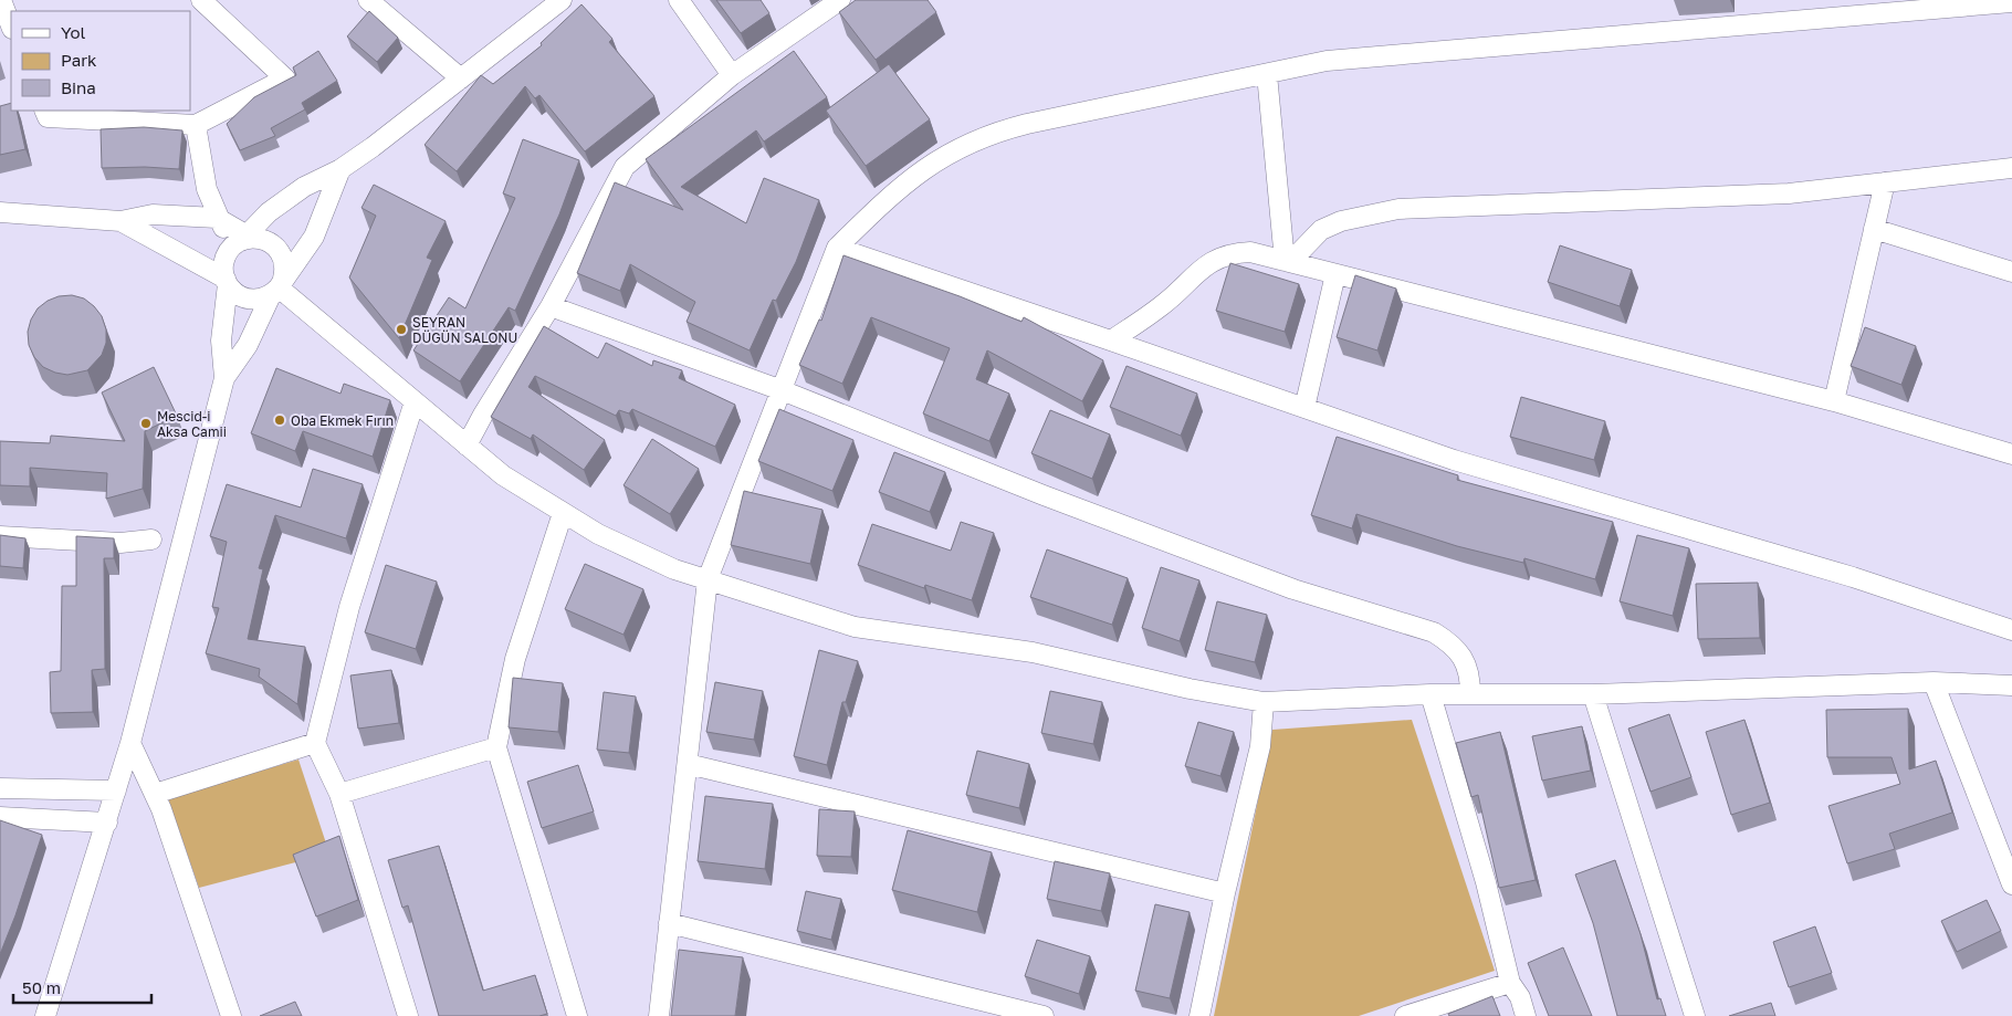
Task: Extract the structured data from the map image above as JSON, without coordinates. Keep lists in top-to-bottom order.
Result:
{
  "places": ["SEYRAN DÜĞÜN SALONU", "Oba Ekmek Fırın", "Mescid-i Aksa Camii"],
  "legend": ["Yol", "Park", "Bina"],
  "scale_bar": "50 m"
}
